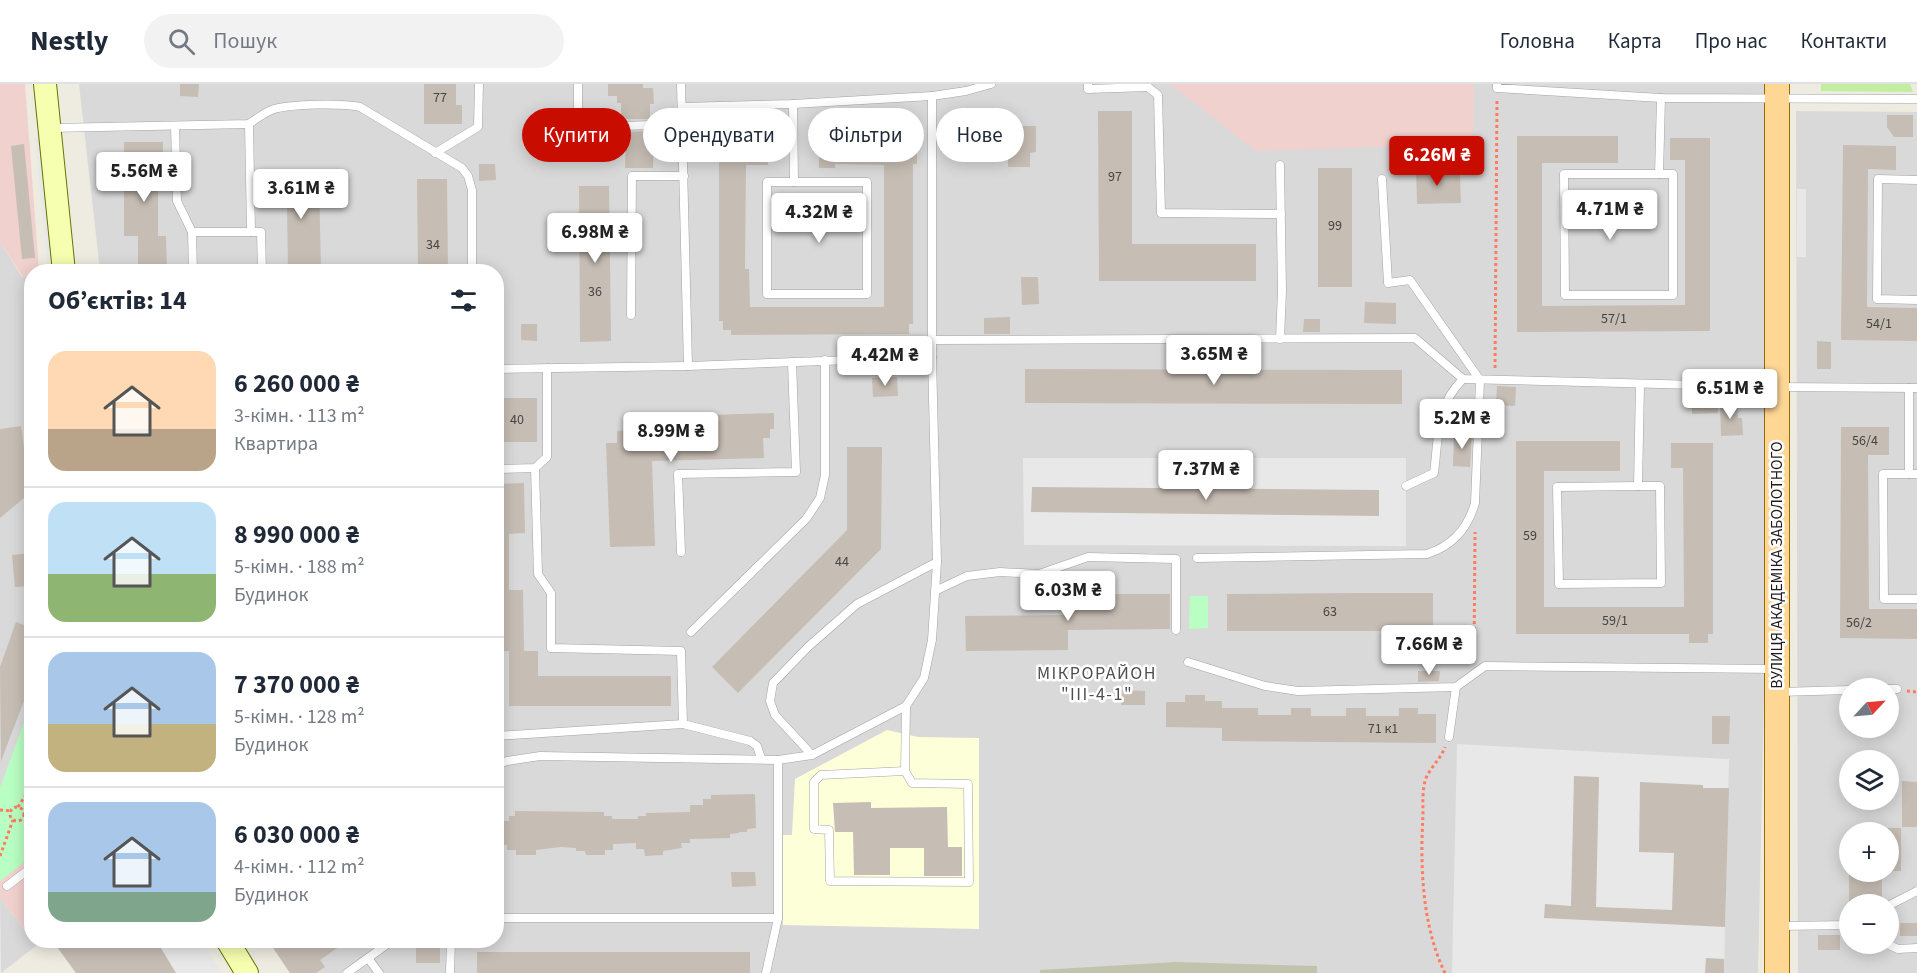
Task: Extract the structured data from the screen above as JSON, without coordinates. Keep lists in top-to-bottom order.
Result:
{
  "streets": {
    "main road": ["ВУЛИЦЯ АКАДЕМІКА ЗАБОЛОТНОГО"]
  },
  "districts": ["МІКРОРАЙОН \"ІІІ-4-1\""],
  "house_numbers": [
    "77",
    "97",
    "99",
    "34",
    "36",
    "57/1",
    "54/1",
    "40",
    "56/4",
    "59",
    "44",
    "63",
    "59/1",
    "56/2",
    "71 к1"
  ],
  "north": "top right",
  "page": {
    "header": "Nestly",
    "search": "Пошук",
    "nav": [
      "Головна",
      "Карта",
      "Про нас",
      "Контакти"
    ],
    "chip": [
      "Купити",
      "Орендувати",
      "Фільтри",
      "Нове"
    ],
    "price": [
      "6.26M ₴",
      "5.56M ₴",
      "3.61M ₴",
      "4.71M ₴",
      "4.32M ₴",
      "6.98M ₴",
      "3.65M ₴",
      "4.42M ₴",
      "6.51M ₴",
      "5.2M ₴",
      "8.99M ₴",
      "7.37M ₴",
      "6.03M ₴",
      "7.66M ₴"
    ],
    "heading": "Об’єктів: 14",
    "list": [
      {
        "name": "6 260 000 ₴",
        "note": "3-кімн. · 113 m² · Квартира"
      },
      {
        "name": "8 990 000 ₴",
        "note": "5-кімн. · 188 m² · Будинок"
      },
      {
        "name": "7 370 000 ₴",
        "note": "5-кімн. · 128 m² · Будинок"
      },
      {
        "name": "6 030 000 ₴",
        "note": "4-кімн. · 112 m² · Будинок"
      }
    ],
    "map_buttons": ["+", "−"]
  }
}
